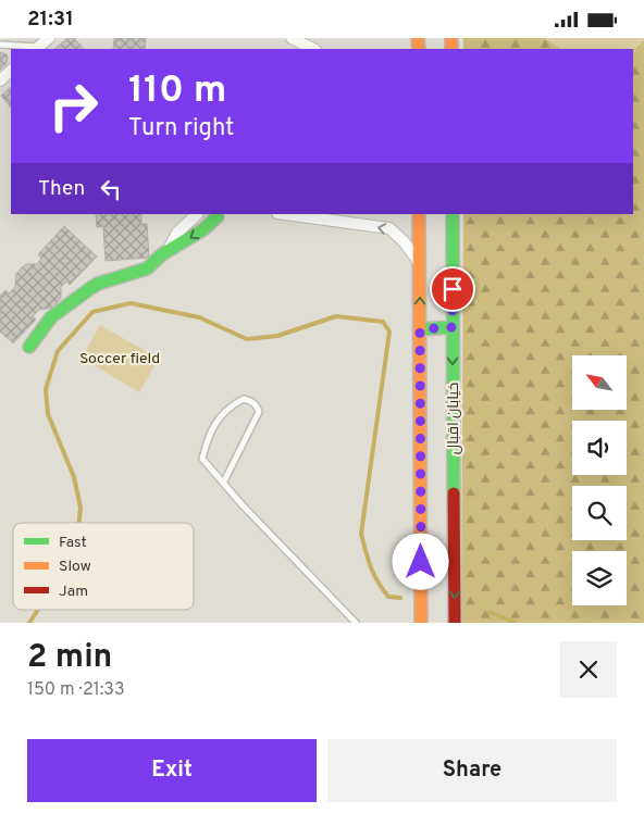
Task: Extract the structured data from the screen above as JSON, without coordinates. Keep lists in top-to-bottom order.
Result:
{
  "streets": {
    "main road": ["خیابان اقبال"]
  },
  "parks": ["Soccer field"],
  "legend": ["Fast", "Slow", "Jam"],
  "north": "top left",
  "page": {
    "status": "21:31",
    "turn": ["110 m", "Turn right"],
    "then": "Then",
    "heading": ["2 min", "150 m · 21:33"],
    "buttons": ["Exit", "Share"]
  }
}
